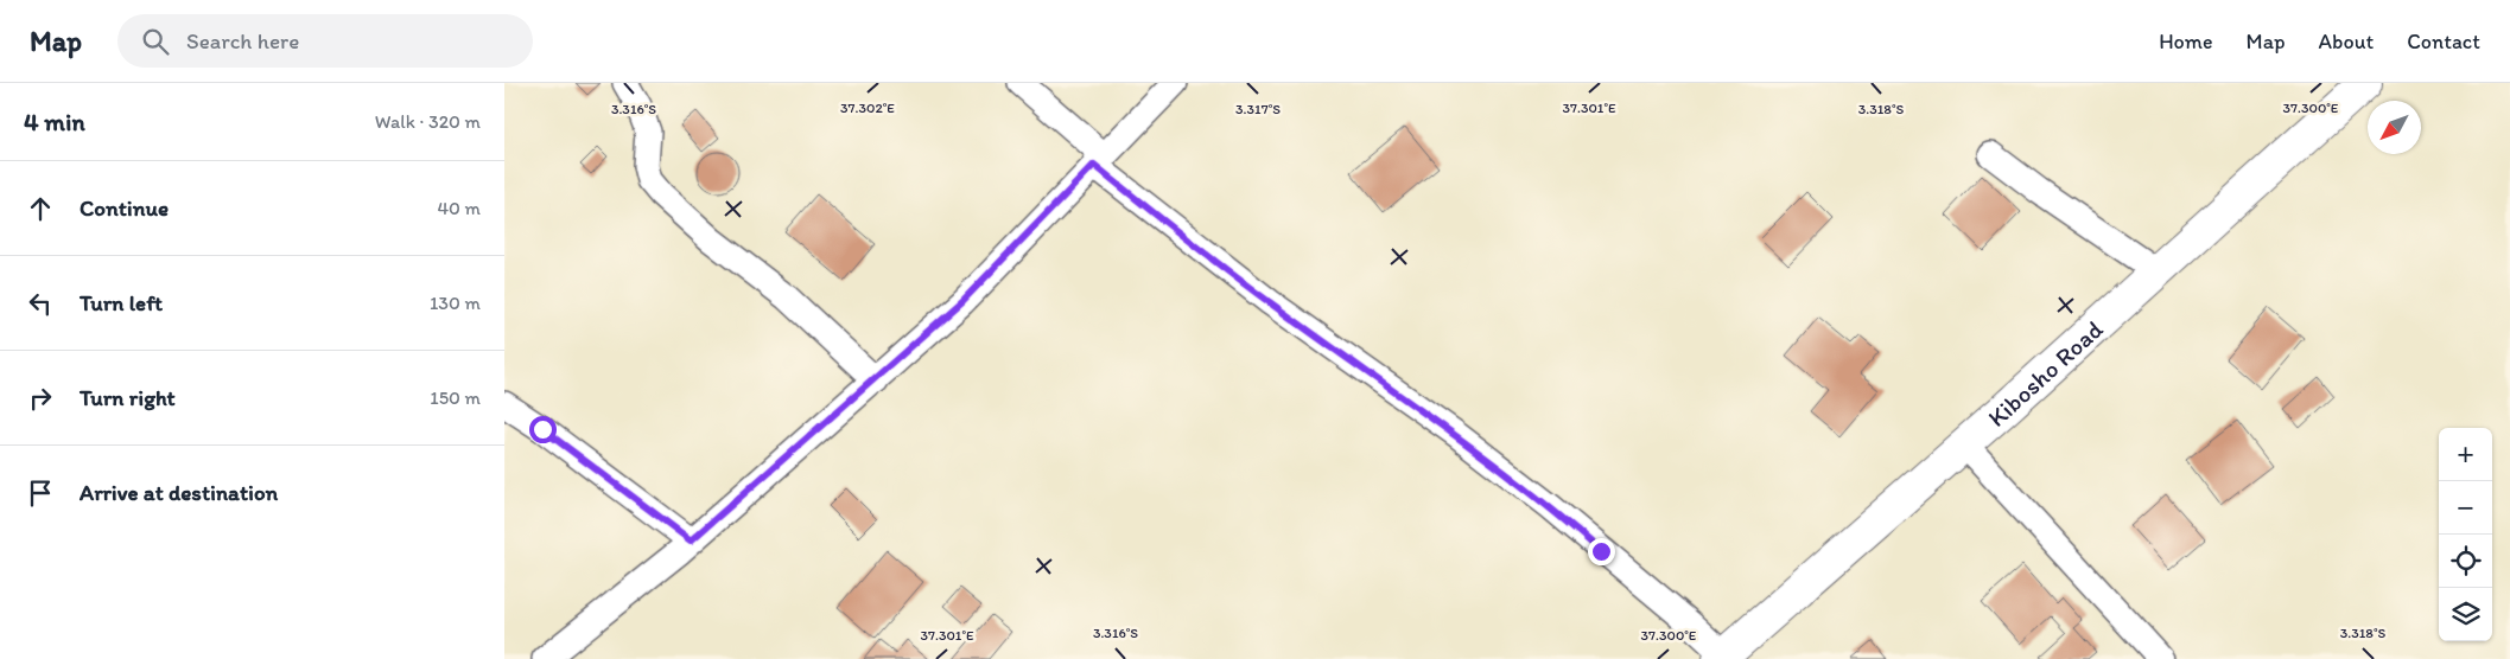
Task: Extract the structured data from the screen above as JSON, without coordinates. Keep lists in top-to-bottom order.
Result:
{
  "streets": {
    "street": ["Kibosho Road"]
  },
  "north": "bottom left",
  "page": {
    "header": "Map",
    "search": "Search here",
    "nav": [
      "Home",
      "Map",
      "About",
      "Contact"
    ],
    "heading": ["4 min", "Walk · 320 m"],
    "list": [
      ["Continue", "40 m"],
      ["Turn left", "130 m"],
      ["Turn right", "150 m"],
      "Arrive at destination"
    ],
    "map_buttons": ["+", "−"]
  },
  "coordinates": [
    "37.302°E",
    "37.301°E",
    "37.300°E",
    "3.316°S",
    "3.317°S",
    "3.318°S"
  ]
}
